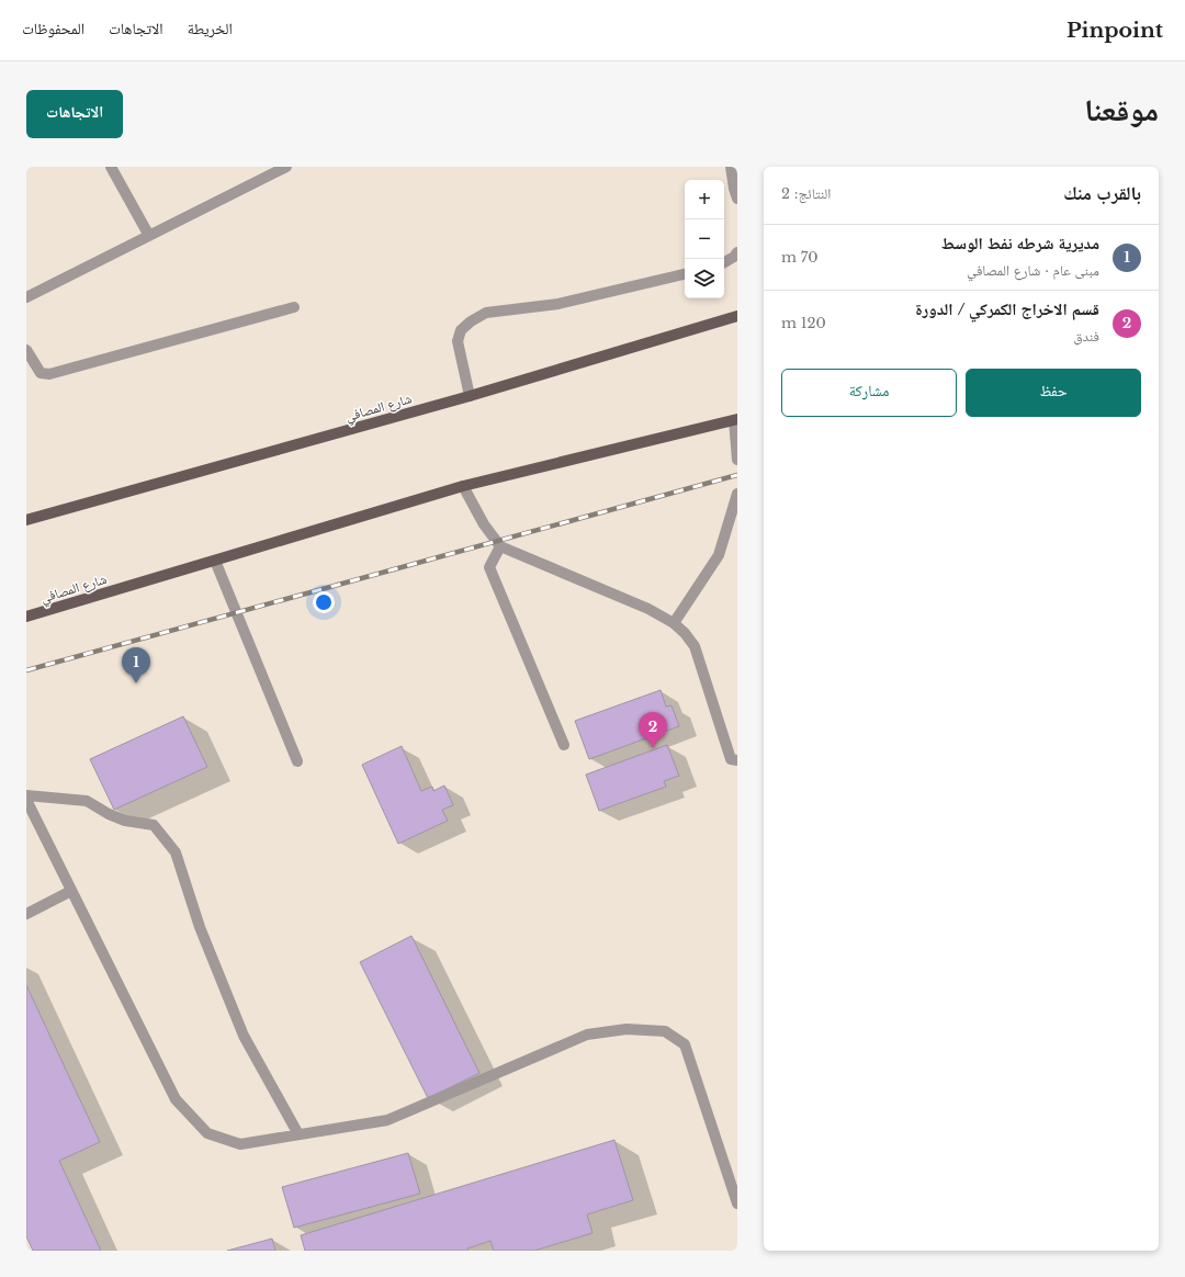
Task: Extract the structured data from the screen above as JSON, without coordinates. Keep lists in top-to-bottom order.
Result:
{
  "streets": {
    "main road": ["شارع المصافي"]
  },
  "page": {
    "header": "Pinpoint",
    "nav": ["الخريطة", "الاتجاهات", "المحفوظات"],
    "title": "موقعنا",
    "buttons": [
      "الاتجاهات",
      ["حفظ", "مشاركة"]
    ],
    "heading": ["بالقرب منك", "النتائج: 2"],
    "map_buttons": ["+", "−"],
    "list": [
      {
        "mark": "1",
        "name": "مديرية شرطه نفط الوسط",
        "note": "مبنى عام · شارع المصافي",
        "value": "70 m"
      },
      {
        "mark": "2",
        "name": "قسم الاخراج الكمركي / الدورة",
        "note": "فندق",
        "value": "120 m"
      }
    ],
    "pins": ["1", "2"]
  }
}
